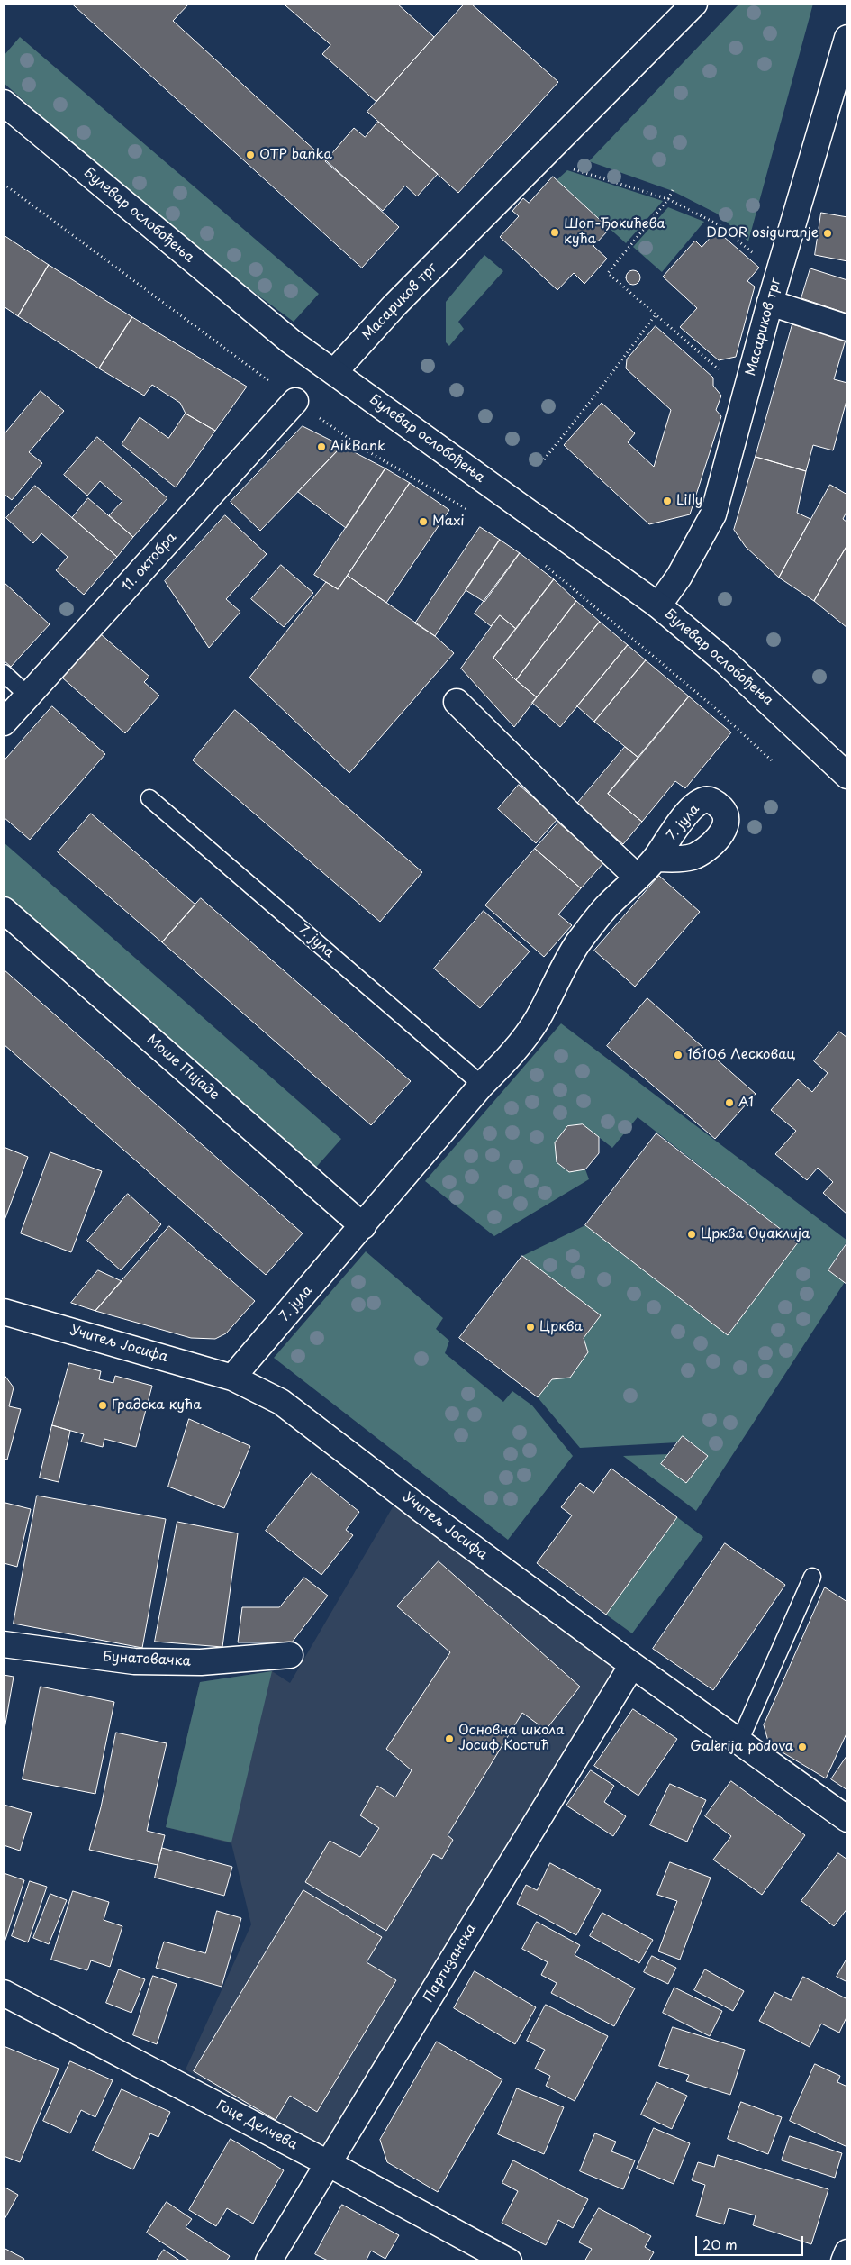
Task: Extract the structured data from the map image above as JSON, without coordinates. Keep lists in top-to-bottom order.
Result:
{
  "streets": {
    "street": [
      "Булевар ослобођења",
      "Масариков трг",
      "11. октобра",
      "7. јула",
      "Моше Пијаде",
      "Учитељ Јосифа",
      "Бунатовачка",
      "Партизанска",
      "Гоце Делчева"
    ]
  },
  "crossings": [
    ["Булевар ослобођења", "Масариков трг"],
    ["7. јула", "Моше Пијаде"],
    ["7. јула", "Учитељ Јосифа"],
    ["Учитељ Јосифа", "Партизанска"],
    ["Партизанска", "Гоце Делчева"]
  ],
  "places": [
    "OTP banka",
    "Шоп-Ђокићева кућа",
    "DDOR osiguranje",
    "AikBank",
    "Lilly",
    "Maxi",
    "16106 Лесковац",
    "A1",
    "Црква Оџаклија",
    "Црква",
    "Градска кућа",
    "Основна школа Јосиф Костић",
    "Galerija podova"
  ],
  "scale_bar": "20 m"
}
